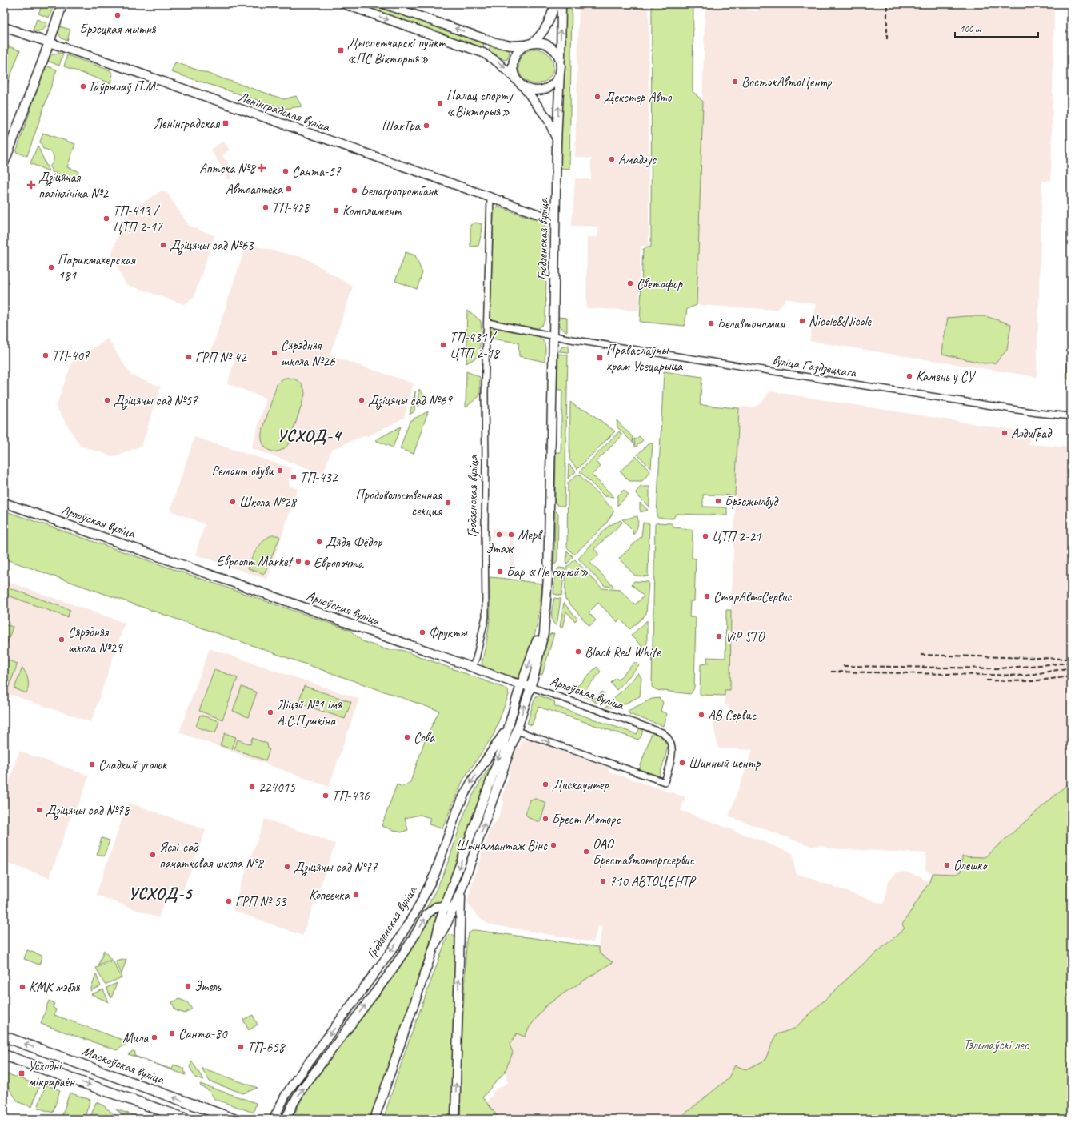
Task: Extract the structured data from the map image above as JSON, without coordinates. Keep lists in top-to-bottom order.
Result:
{
  "streets": {
    "highway": ["Маскоўская вуліца"],
    "main road": ["Ленінградская вуліца", "Гродзенская вуліца", "Арлоўская вуліца"],
    "street": ["вуліца Газдзецкага"]
  },
  "crossings": [
    ["Ленінградская вуліца", "Гродзенская вуліца"],
    ["Гродзенская вуліца", "вуліца Газдзецкага"],
    ["Гродзенская вуліца", "Арлоўская вуліца"]
  ],
  "districts": ["УСХОД-4", "УСХОД-5"],
  "parks": ["Тэльмаўскі лес"],
  "places": {
    "other": [
      "Брэсцкая мытня",
      "ВостокАвтоЦентр",
      "Гаўрылаў П.М.",
      "Декстер Авто",
      "Палац спорту «Вікторыя»",
      "ШакІра",
      "Амадэус",
      "Санта-57",
      "Автоаптека",
      "Белагропромбанк",
      "ТП-428",
      "Комплимент",
      "ТП-413 / ЦТП 2-17",
      "Дзіцячы сад №63",
      "Парикмахерская 181",
      "Светофор",
      "Nicole&Nicole",
      "Белавтономия",
      "ТП-431 / ЦТП 2-18",
      "Сярэдняя школа №26",
      "ТП-407",
      "ГРП № 42",
      "Камень у СУ",
      "Дзіцячы сад №57",
      "Дзіцячы сад №69",
      "АлдиГрад",
      "Ремонт обуви",
      "ТП-432",
      "Брэсжылбуд",
      "Школа №28",
      "Продовольственная секция",
      "Этаж",
      "Мерв",
      "ЦТП 2-21",
      "Дядя Фёдор",
      "Евроопт Market",
      "Европочта",
      "Бар «Не горюй»",
      "СтарАвтоСервис",
      "Фрукты",
      "ViP STO",
      "Сярэдняя школа №29",
      "Black Red White",
      "Ліцэй №1 імя А.С.Пушкіна",
      "АВ Сервис",
      "Сова",
      "Шинный центр",
      "Сладкий уголок",
      "Дискаунтер",
      "224015",
      "ТП-436",
      "Дзіцячы сад №78",
      "Брест Моторс",
      "Шынамантаж Вінс",
      "ОАО Бреставтоторгсервис",
      "Яслі-сад - пачатковая школа №8",
      "Олешко",
      "Дзіцячы сад №77",
      "710 АВТОЦЕНТР",
      "Копеечка",
      "ГРП № 53",
      "Этель",
      "КМК мэбля",
      "Санта-80",
      "Мила",
      "ТП-658"
    ],
    "transit": [
      "Дыспетчарскі пункт «ПС Вікторыя»",
      "Ленінградская",
      "Праваслаўны храм Усецарыца",
      "Усходні мікрараён"
    ],
    "health": ["Аптека №8", "Дзіцячая паліклініка №2"]
  },
  "scale_bar": "100 m"
}
